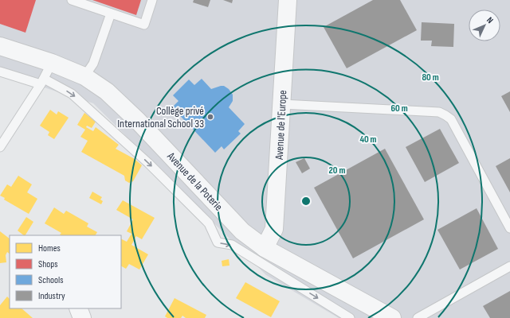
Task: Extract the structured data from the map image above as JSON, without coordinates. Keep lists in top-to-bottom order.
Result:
{
  "streets": {
    "street": ["Avenue de l'Europe", "Avenue de la Poterie"]
  },
  "crossings": [
    ["Avenue de l'Europe", "Avenue de la Poterie"]
  ],
  "places": ["Collège privé International School 33"],
  "legend": [
    "Homes",
    "Shops",
    "Schools",
    "Industry"
  ],
  "north": "top right",
  "rings": [
    "80 m",
    "60 m",
    "40 m",
    "20 m"
  ]
}
